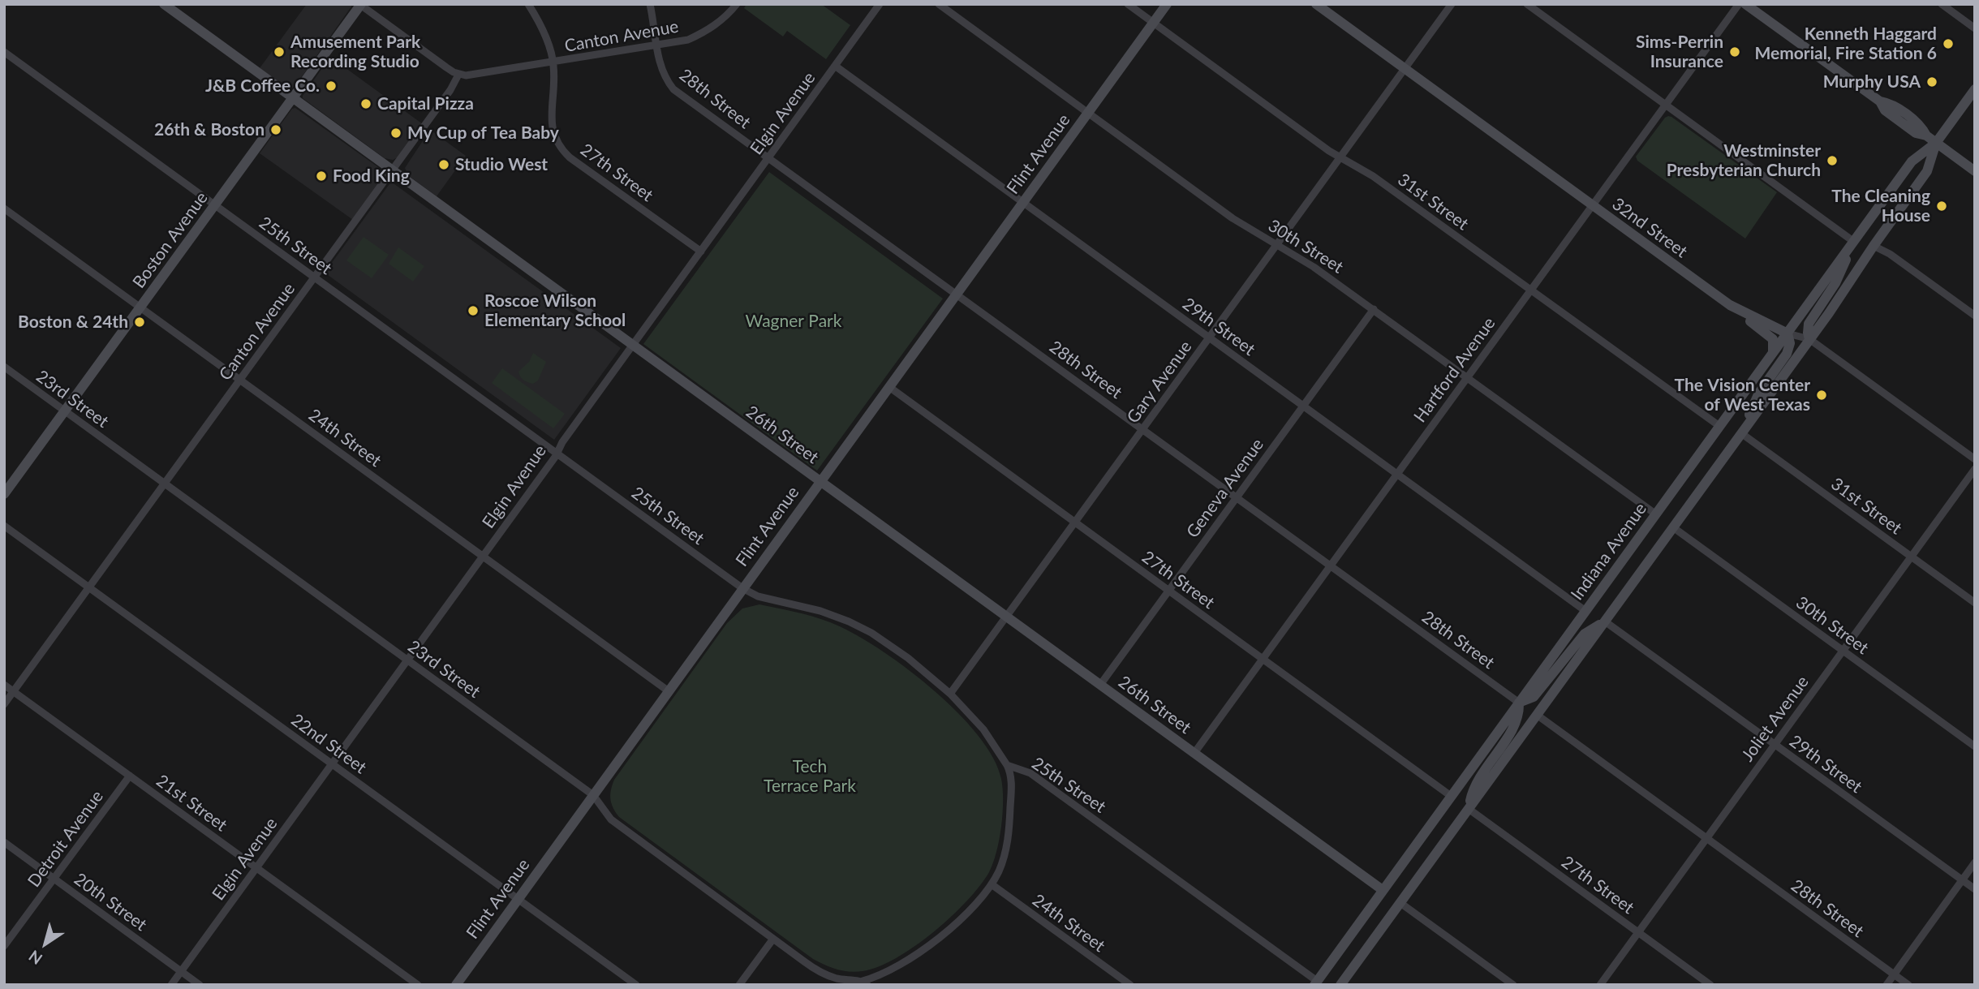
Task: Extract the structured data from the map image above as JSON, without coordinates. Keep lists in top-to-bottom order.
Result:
{
  "streets": {
    "street": [
      "Canton Avenue",
      "28th Street",
      "Elgin Avenue",
      "Flint Avenue",
      "27th Street",
      "31st Street",
      "32nd Street",
      "Boston Avenue",
      "25th Street",
      "30th Street",
      "29th Street",
      "Hartford Avenue",
      "Gary Avenue",
      "23rd Street",
      "26th Street",
      "24th Street",
      "Geneva Avenue",
      "Indiana Avenue",
      "Joliet Avenue",
      "22nd Street",
      "21st Street",
      "Detroit Avenue",
      "20th Street"
    ]
  },
  "crossings": [
    ["Canton Avenue", "28th Street"],
    ["Canton Avenue", "27th Street"],
    ["Canton Avenue", "25th Street"],
    ["Canton Avenue", "23rd Street"],
    ["Canton Avenue", "26th Street"],
    ["Canton Avenue", "24th Street"],
    ["Canton Avenue", "22nd Street"],
    ["Canton Avenue", "21st Street"],
    ["28th Street", "Elgin Avenue"],
    ["28th Street", "Flint Avenue"],
    ["28th Street", "Hartford Avenue"],
    ["28th Street", "Gary Avenue"],
    ["28th Street", "Geneva Avenue"],
    ["28th Street", "Indiana Avenue"],
    ["28th Street", "Joliet Avenue"],
    ["Elgin Avenue", "27th Street"],
    ["Elgin Avenue", "25th Street"],
    ["Elgin Avenue", "29th Street"],
    ["Elgin Avenue", "23rd Street"],
    ["Elgin Avenue", "26th Street"],
    ["Elgin Avenue", "24th Street"],
    ["Elgin Avenue", "22nd Street"],
    ["Elgin Avenue", "21st Street"],
    ["Elgin Avenue", "20th Street"],
    ["Flint Avenue", "27th Street"],
    ["Flint Avenue", "31st Street"],
    ["Flint Avenue", "25th Street"],
    ["Flint Avenue", "30th Street"],
    ["Flint Avenue", "29th Street"],
    ["Flint Avenue", "23rd Street"],
    ["Flint Avenue", "26th Street"],
    ["Flint Avenue", "24th Street"],
    ["Flint Avenue", "22nd Street"],
    ["27th Street", "Hartford Avenue"],
    ["27th Street", "Gary Avenue"],
    ["27th Street", "Geneva Avenue"],
    ["27th Street", "Indiana Avenue"],
    ["27th Street", "Joliet Avenue"],
    ["31st Street", "Hartford Avenue"],
    ["31st Street", "Gary Avenue"],
    ["31st Street", "Indiana Avenue"],
    ["31st Street", "Joliet Avenue"],
    ["32nd Street", "Hartford Avenue"],
    ["32nd Street", "Gary Avenue"],
    ["32nd Street", "Indiana Avenue"],
    ["Boston Avenue", "25th Street"],
    ["Boston Avenue", "23rd Street"],
    ["Boston Avenue", "26th Street"],
    ["Boston Avenue", "24th Street"],
    ["25th Street", "Gary Avenue"],
    ["25th Street", "Indiana Avenue"],
    ["30th Street", "Hartford Avenue"],
    ["30th Street", "Gary Avenue"],
    ["30th Street", "Geneva Avenue"],
    ["30th Street", "Indiana Avenue"],
    ["30th Street", "Joliet Avenue"],
    ["29th Street", "Hartford Avenue"],
    ["29th Street", "Gary Avenue"],
    ["29th Street", "Geneva Avenue"],
    ["29th Street", "Indiana Avenue"],
    ["29th Street", "Joliet Avenue"],
    ["Hartford Avenue", "26th Street"],
    ["Gary Avenue", "26th Street"],
    ["26th Street", "Geneva Avenue"],
    ["26th Street", "Indiana Avenue"],
    ["21st Street", "Detroit Avenue"],
    ["Detroit Avenue", "20th Street"]
  ],
  "parks": ["Wagner Park", "Tech Terrace Park"],
  "places": [
    "Kenneth Haggard Memorial, Fire Station 6",
    "Amusement Park Recording Studio",
    "Sims-Perrin Insurance",
    "Murphy USA",
    "J&B Coffee Co.",
    "Capital Pizza",
    "26th & Boston",
    "My Cup of Tea Baby",
    "Westminster Presbyterian Church",
    "Studio West",
    "Food King",
    "The Cleaning House",
    "Roscoe Wilson Elementary School",
    "Boston & 24th",
    "The Vision Center of West Texas"
  ],
  "north": "bottom left"
}
